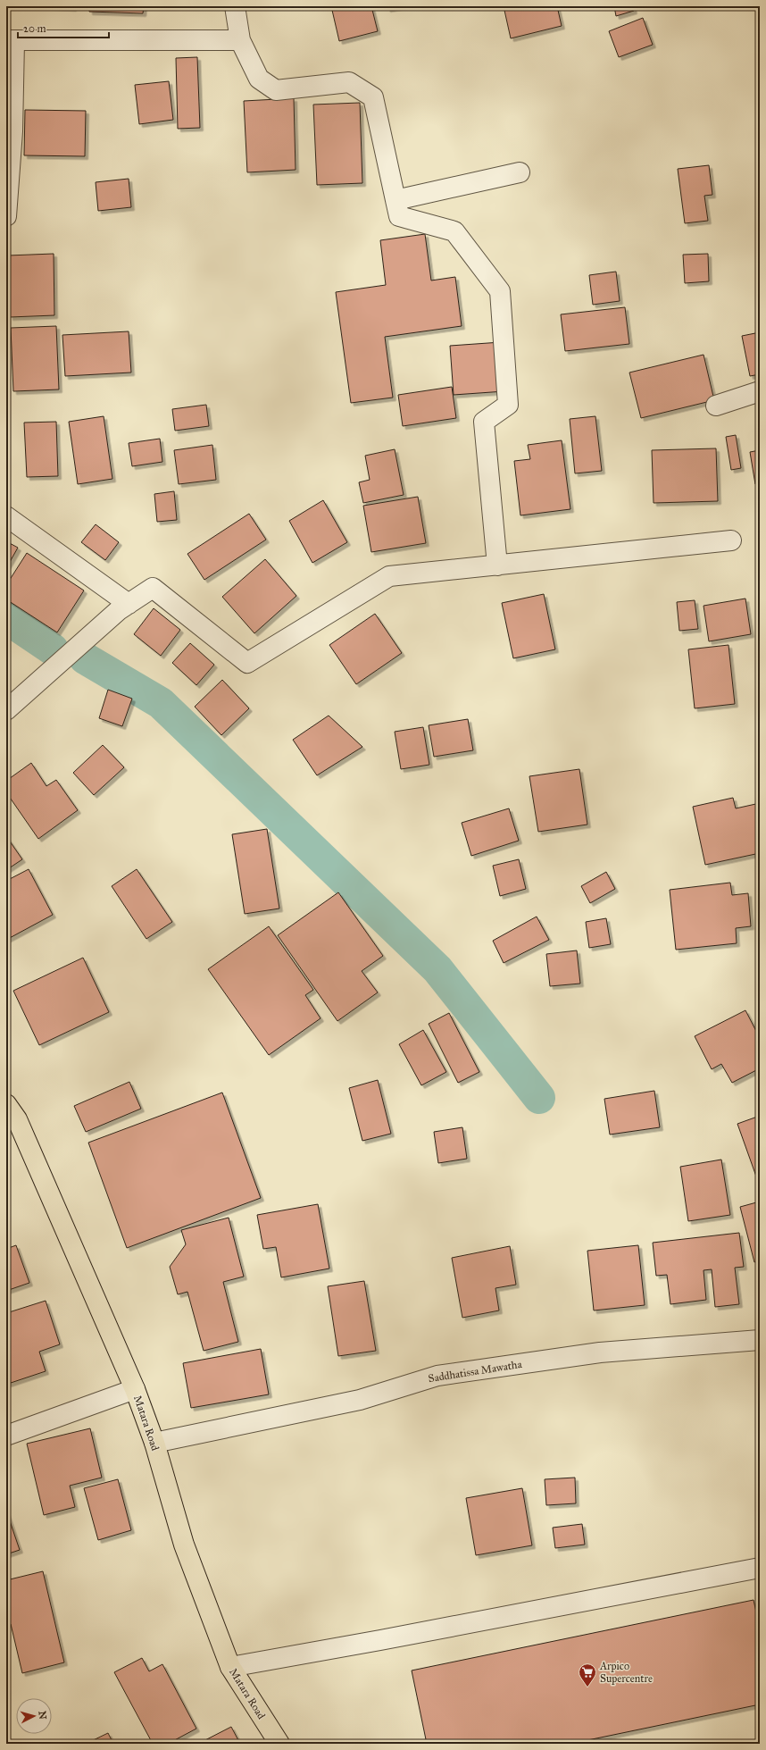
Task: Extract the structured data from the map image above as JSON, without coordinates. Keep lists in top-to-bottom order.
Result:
{
  "streets": {
    "highway": ["Matara Road"],
    "street": ["Saddhatissa Mawatha"]
  },
  "crossings": [
    ["Saddhatissa Mawatha", "Matara Road"]
  ],
  "places": {
    "supermarket": ["Arpico Supercentre"]
  },
  "scale_bar": "20 m",
  "north": "right"
}
